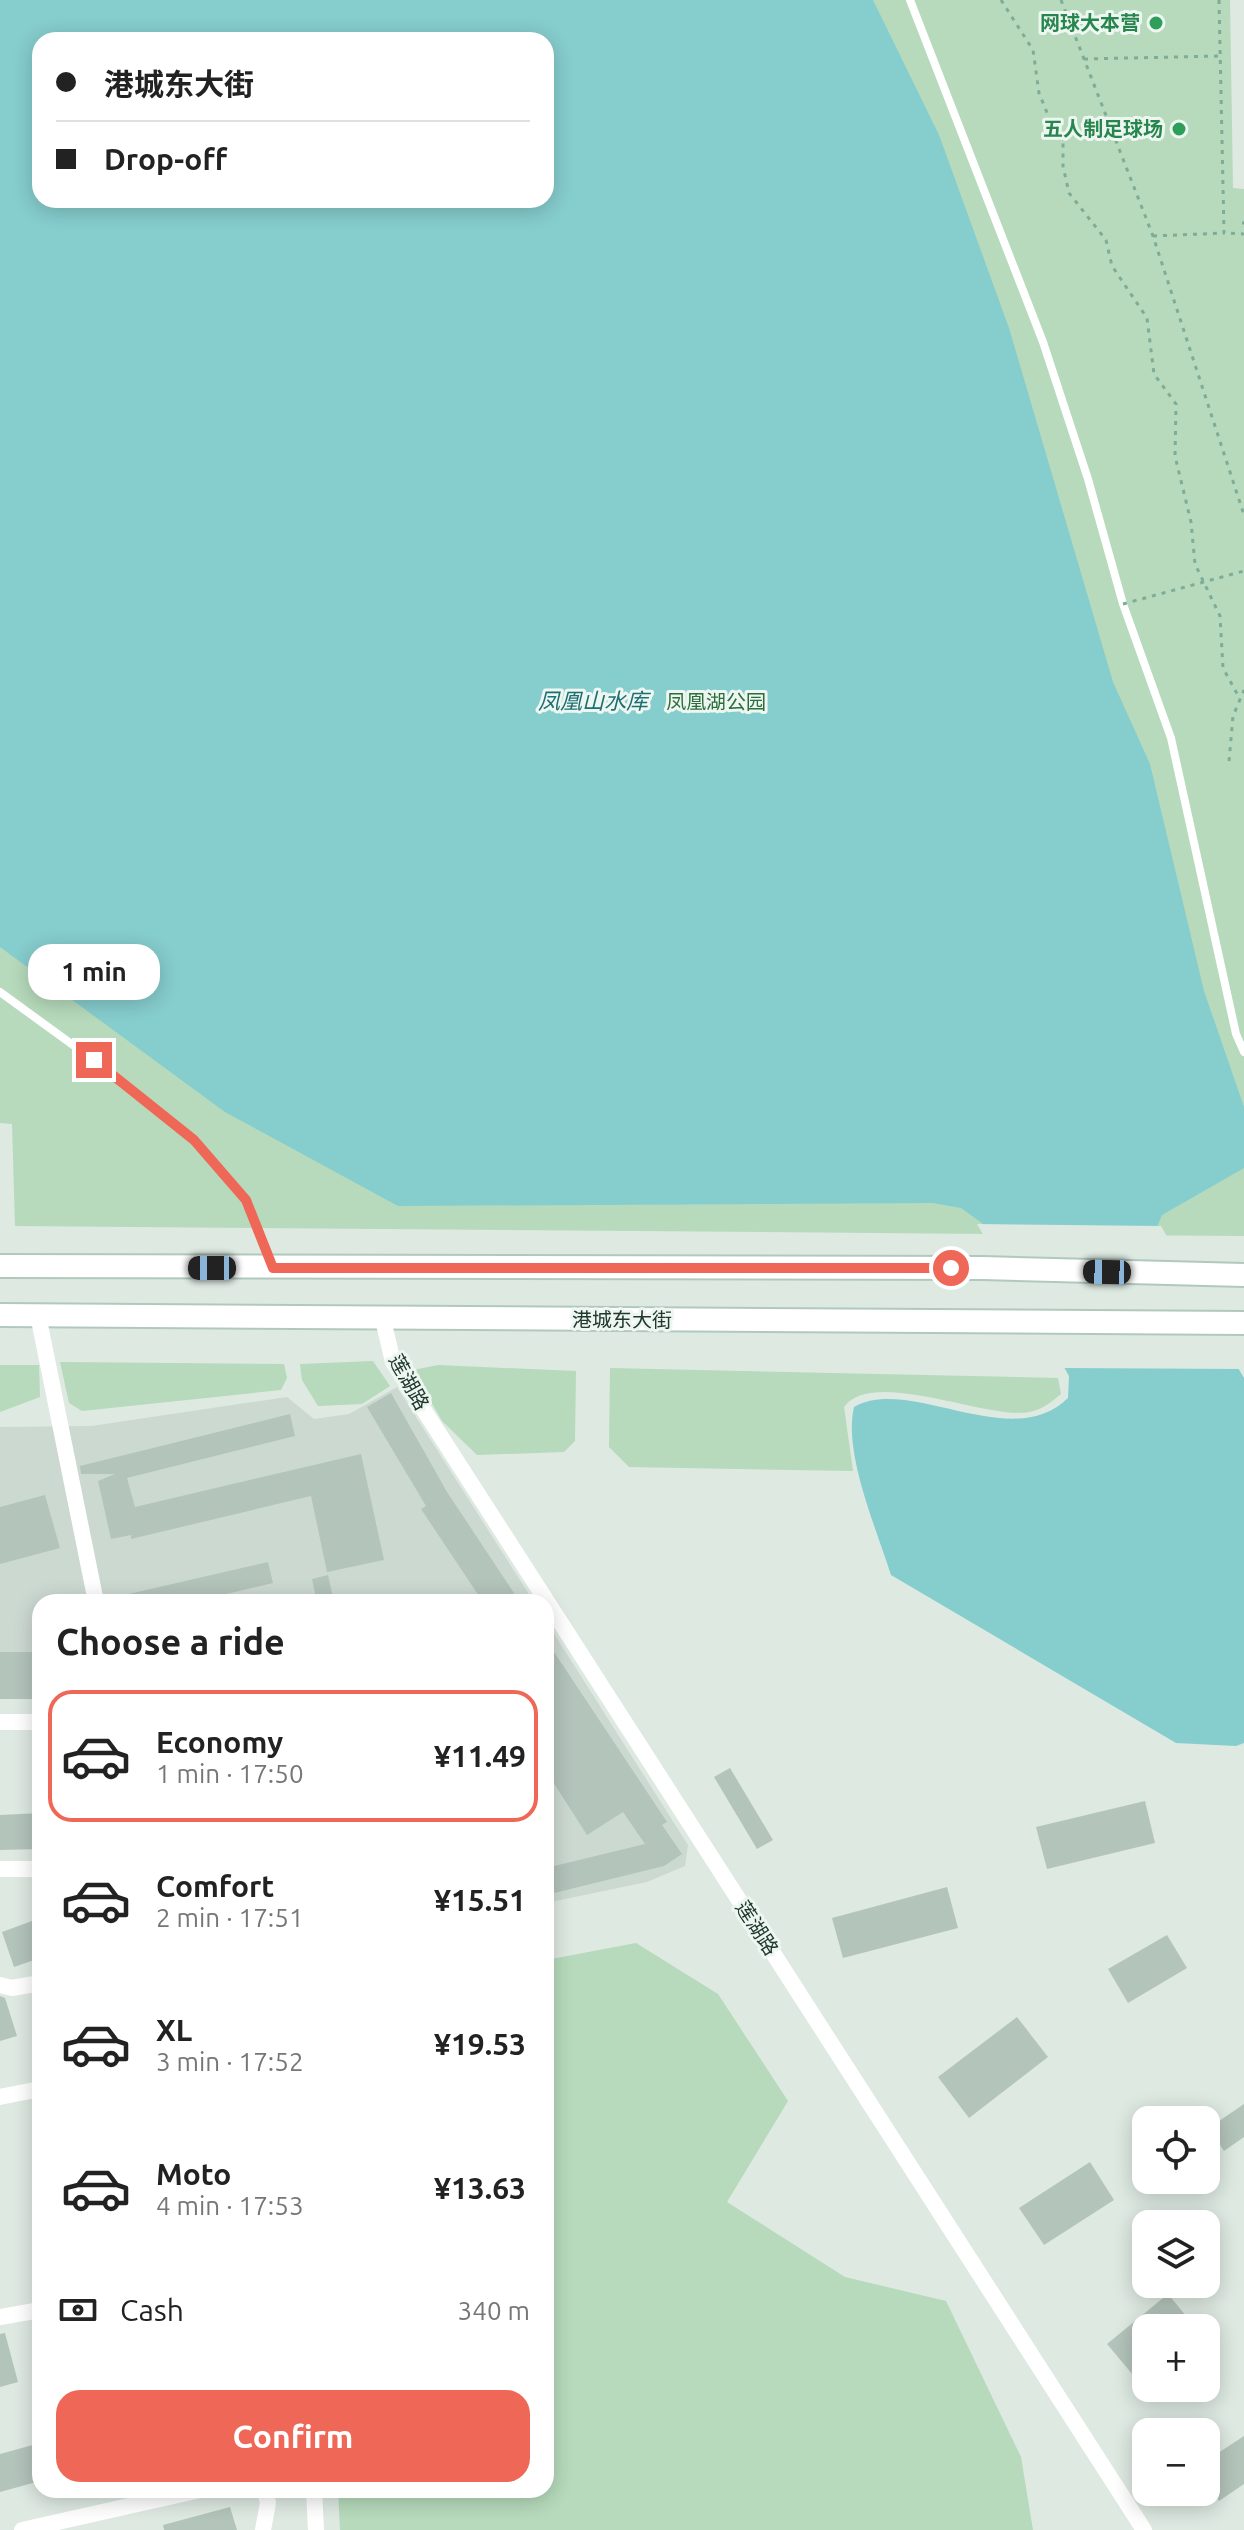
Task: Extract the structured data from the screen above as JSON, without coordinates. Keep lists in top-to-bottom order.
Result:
{
  "streets": {
    "main road": ["港城东大街"],
    "street": ["莲湖路"]
  },
  "crossings": [
    ["港城东大街", "莲湖路"]
  ],
  "water": ["凤凰山水库"],
  "parks": ["凤凰湖公园"],
  "places": ["网球大本营", "五人制足球场"],
  "page": {
    "banner": ["港城东大街", "Drop-off"],
    "bubble": "1 min",
    "heading": "Choose a ride",
    "list": [
      {
        "name": "Economy",
        "note": "1 min · 17:50",
        "value": "¥11.49"
      },
      {
        "name": "Comfort",
        "note": "2 min · 17:51",
        "value": "¥15.51"
      },
      {
        "name": "XL",
        "note": "3 min · 17:52",
        "value": "¥19.53"
      },
      {
        "name": "Moto",
        "note": "4 min · 17:53",
        "value": "¥13.63"
      }
    ],
    "map_buttons": ["+", "−"],
    "pay": ["Cash", "340 m"],
    "buttons": "Confirm"
  }
}
